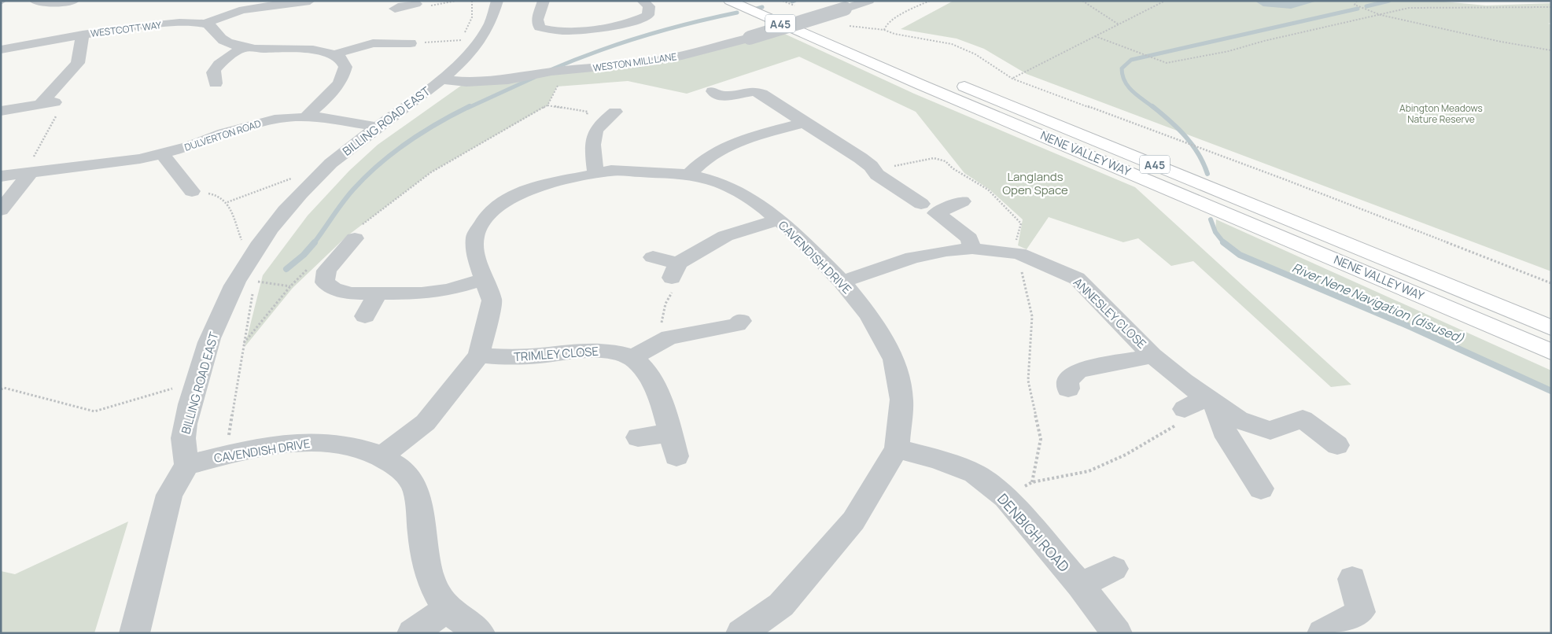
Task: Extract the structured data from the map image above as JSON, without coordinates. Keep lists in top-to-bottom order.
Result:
{
  "streets": {
    "highway": ["A45", "NENE VALLEY WAY"],
    "street": [
      "WESTCOTT WAY",
      "WESTON MILL LANE",
      "BILLING ROAD EAST",
      "DULVERTON ROAD",
      "CAVENDISH DRIVE",
      "ANNESLEY CLOSE",
      "TRIMLEY CLOSE",
      "DENBIGH ROAD"
    ]
  },
  "crossings": [
    ["WESTON MILL LANE", "BILLING ROAD EAST"],
    ["BILLING ROAD EAST", "DULVERTON ROAD"],
    ["BILLING ROAD EAST", "CAVENDISH DRIVE"],
    ["CAVENDISH DRIVE", "ANNESLEY CLOSE"],
    ["CAVENDISH DRIVE", "TRIMLEY CLOSE"],
    ["CAVENDISH DRIVE", "DENBIGH ROAD"]
  ],
  "water": ["River Nene Navigation (disused)"],
  "parks": ["Abington Meadows Nature Reserve", "Langlands Open Space"]
}
